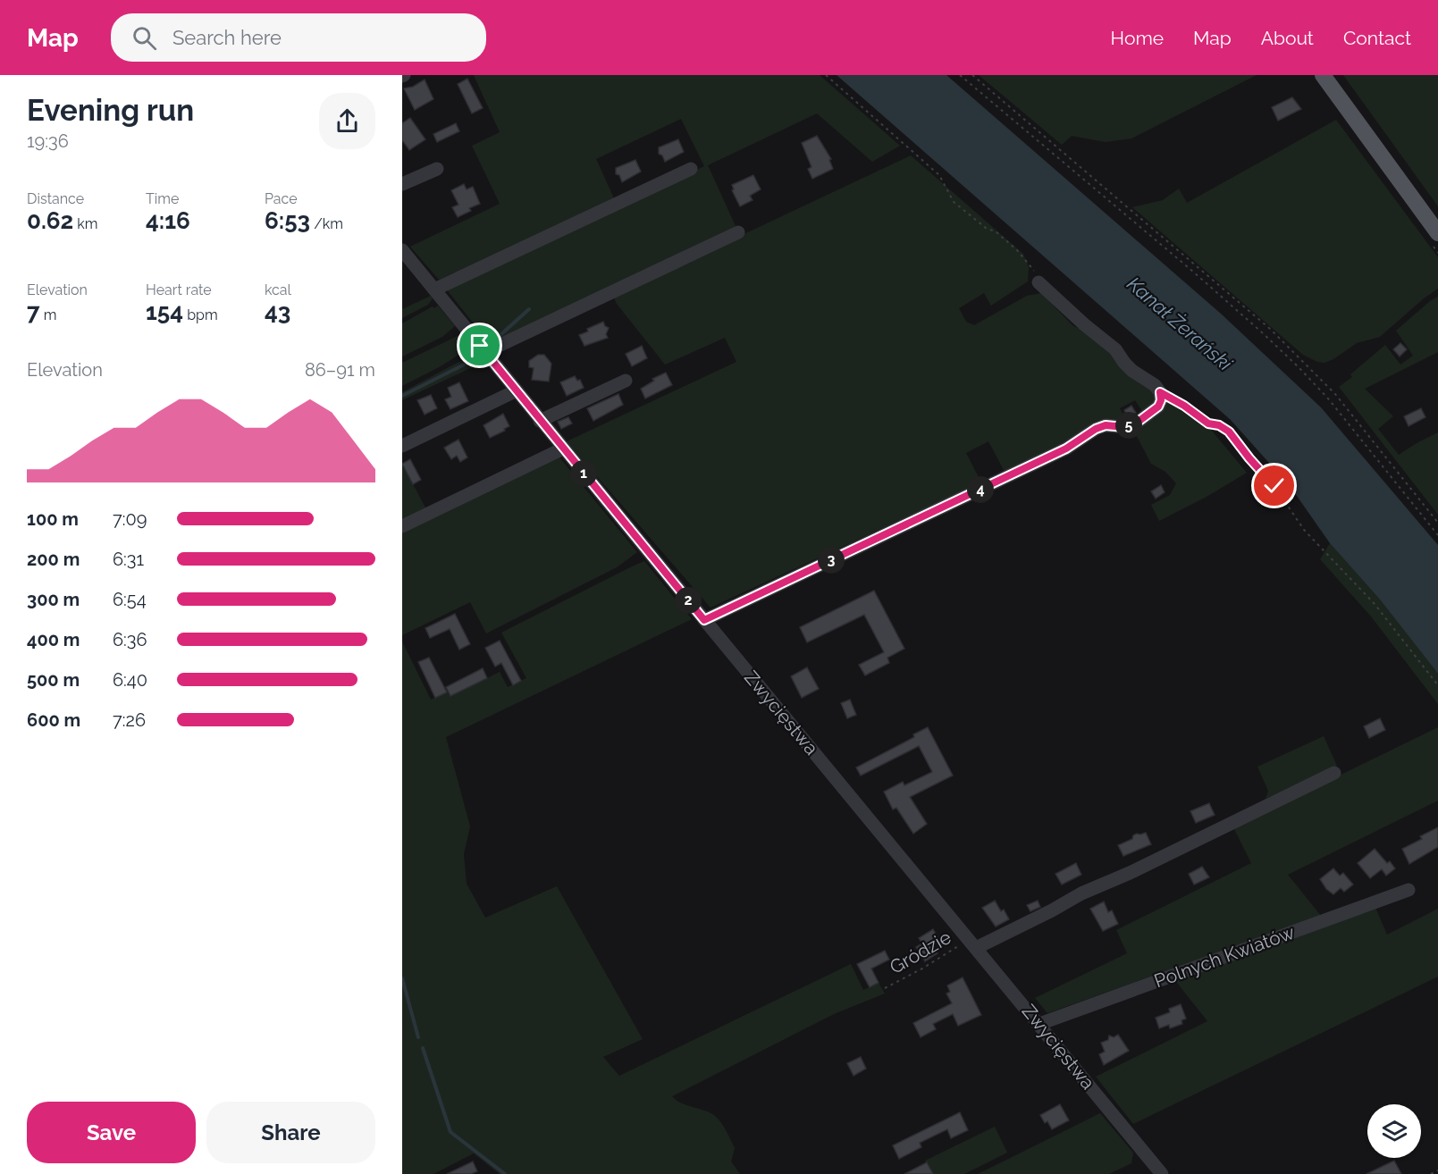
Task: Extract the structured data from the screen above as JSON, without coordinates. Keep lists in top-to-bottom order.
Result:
{
  "streets": {
    "street": ["Zwycięstwa", "Polnych Kwiatów"],
    "path": ["Gródzie"]
  },
  "crossings": [
    ["Zwycięstwa", "Gródzie"],
    ["Zwycięstwa", "Polnych Kwiatów"]
  ],
  "water": ["Kanał Żerański"],
  "page": {
    "header": "Map",
    "search": "Search here",
    "nav": [
      "Home",
      "Map",
      "About",
      "Contact"
    ],
    "heading": ["Evening run", "19:36"],
    "stats": [
      ["Distance", "0.62 km"],
      ["Time", "4:16"],
      ["Pace", "6:53 /km"],
      ["Elevation", "7 m"],
      ["Heart rate", "154 bpm"],
      ["kcal", "43"]
    ],
    "chart": ["Elevation", "86–91 m"],
    "pins": [
      "5",
      "1",
      "4",
      "3",
      "2"
    ],
    "list": [
      {
        "name": "100 m",
        "note": "7:09"
      },
      {
        "name": "200 m",
        "note": "6:31"
      },
      {
        "name": "300 m",
        "note": "6:54"
      },
      {
        "name": "400 m",
        "note": "6:36"
      },
      {
        "name": "500 m",
        "note": "6:40"
      },
      {
        "name": "600 m",
        "note": "7:26"
      }
    ],
    "buttons": ["Save", "Share"]
  }
}
